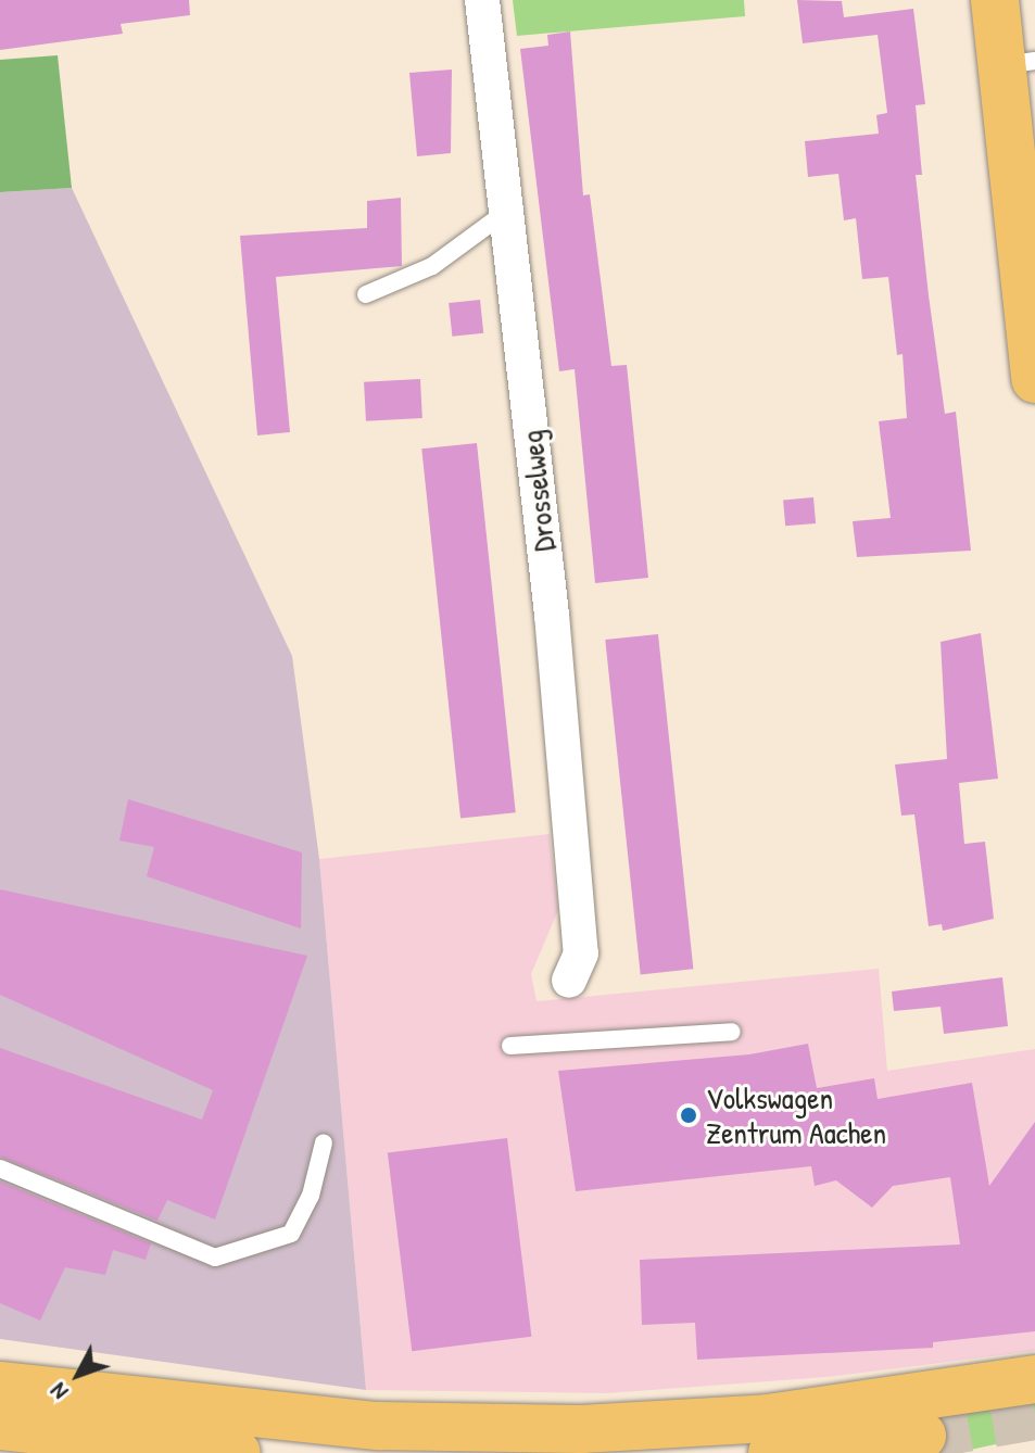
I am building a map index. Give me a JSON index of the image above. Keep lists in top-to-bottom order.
{
  "streets": {
    "street": ["Drosselweg"]
  },
  "places": ["Volkswagen Zentrum Aachen"],
  "north": "bottom left"
}
